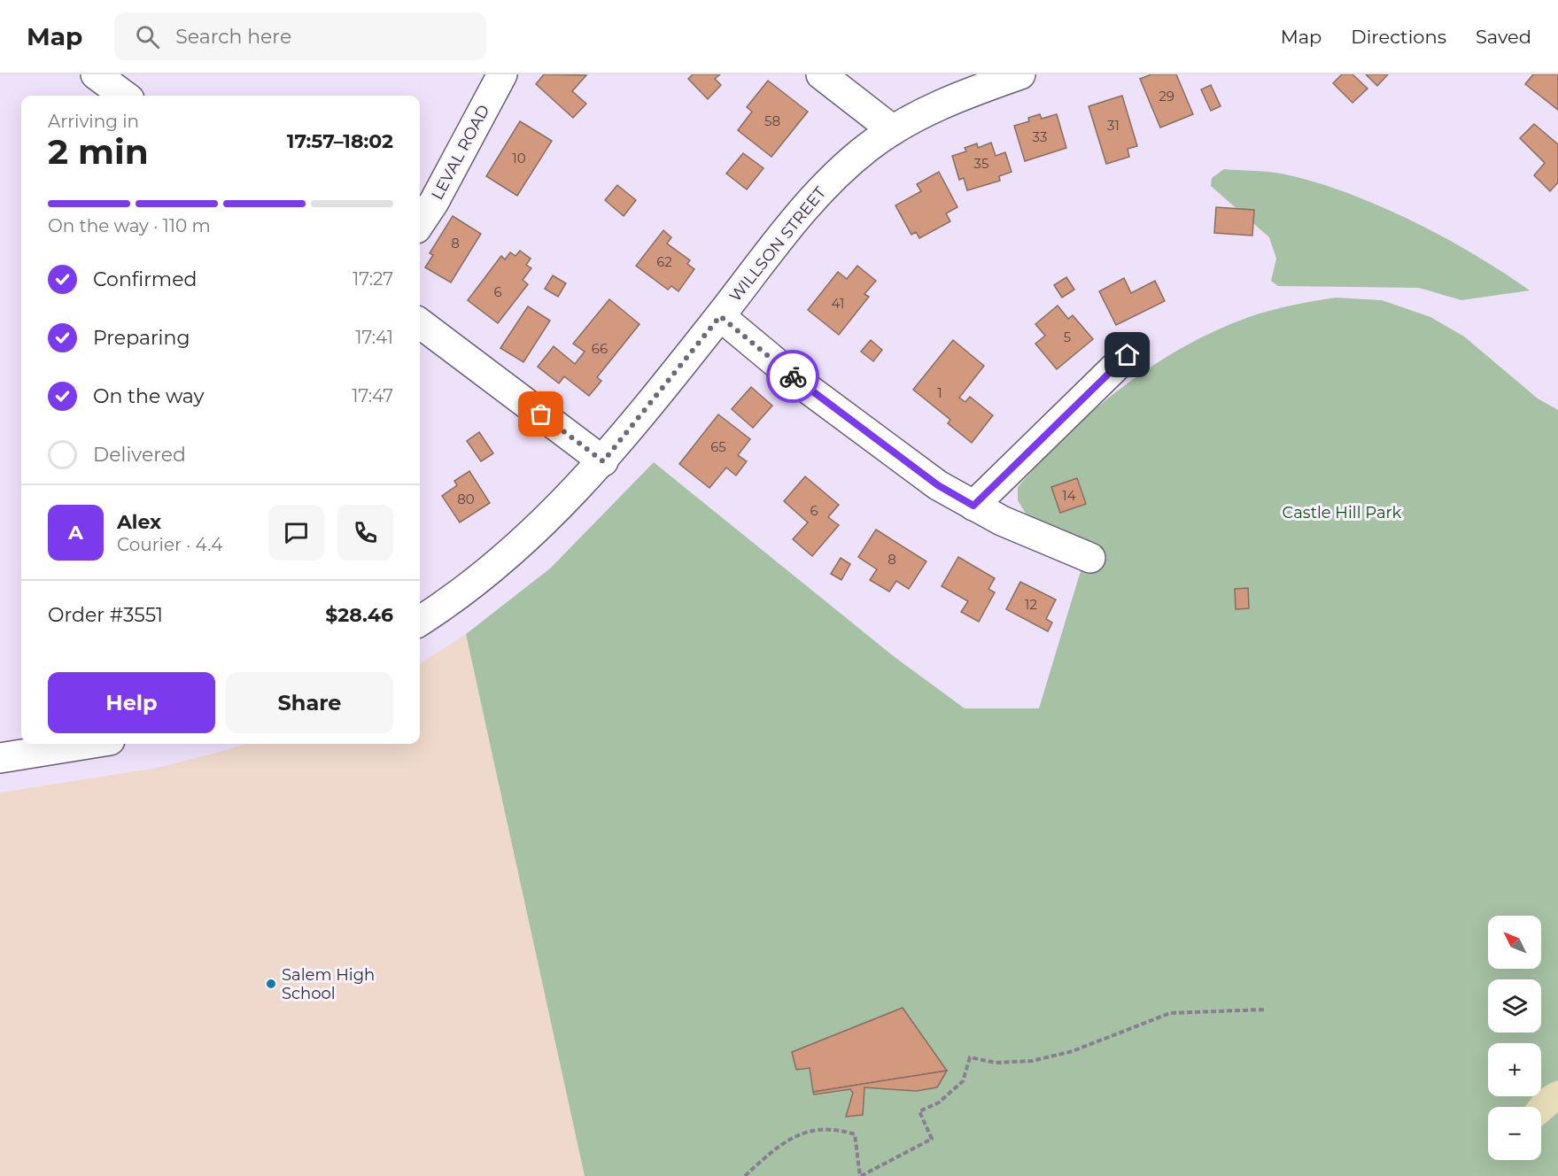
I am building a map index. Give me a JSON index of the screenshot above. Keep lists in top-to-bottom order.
{
  "streets": {
    "street": ["LEVAL ROAD", "WILLSON STREET"]
  },
  "parks": ["Castle Hill Park"],
  "places": ["Salem High School"],
  "house_numbers": [
    "29",
    "58",
    "31",
    "33",
    "10",
    "35",
    "8",
    "62",
    "6",
    "41",
    "5",
    "66",
    "1",
    "65",
    "14",
    "80",
    "6",
    "8",
    "12"
  ],
  "north": "top left",
  "page": {
    "header": "Map",
    "search": "Search here",
    "nav": ["Map", "Directions", "Saved"],
    "heading": ["2 min", "Arriving in", "17:57–18:02"],
    "panel": [
      "Alex",
      "Courier · 4.4",
      "Order #3551",
      "$28.46"
    ],
    "bar": "On the way · 110 m",
    "list": [
      ["Confirmed", "17:27"],
      ["Preparing", "17:41"],
      ["On the way", "17:47"],
      "Delivered"
    ],
    "round": "A",
    "buttons": ["Help", "Share"],
    "map_buttons": ["+", "−"]
  }
}
